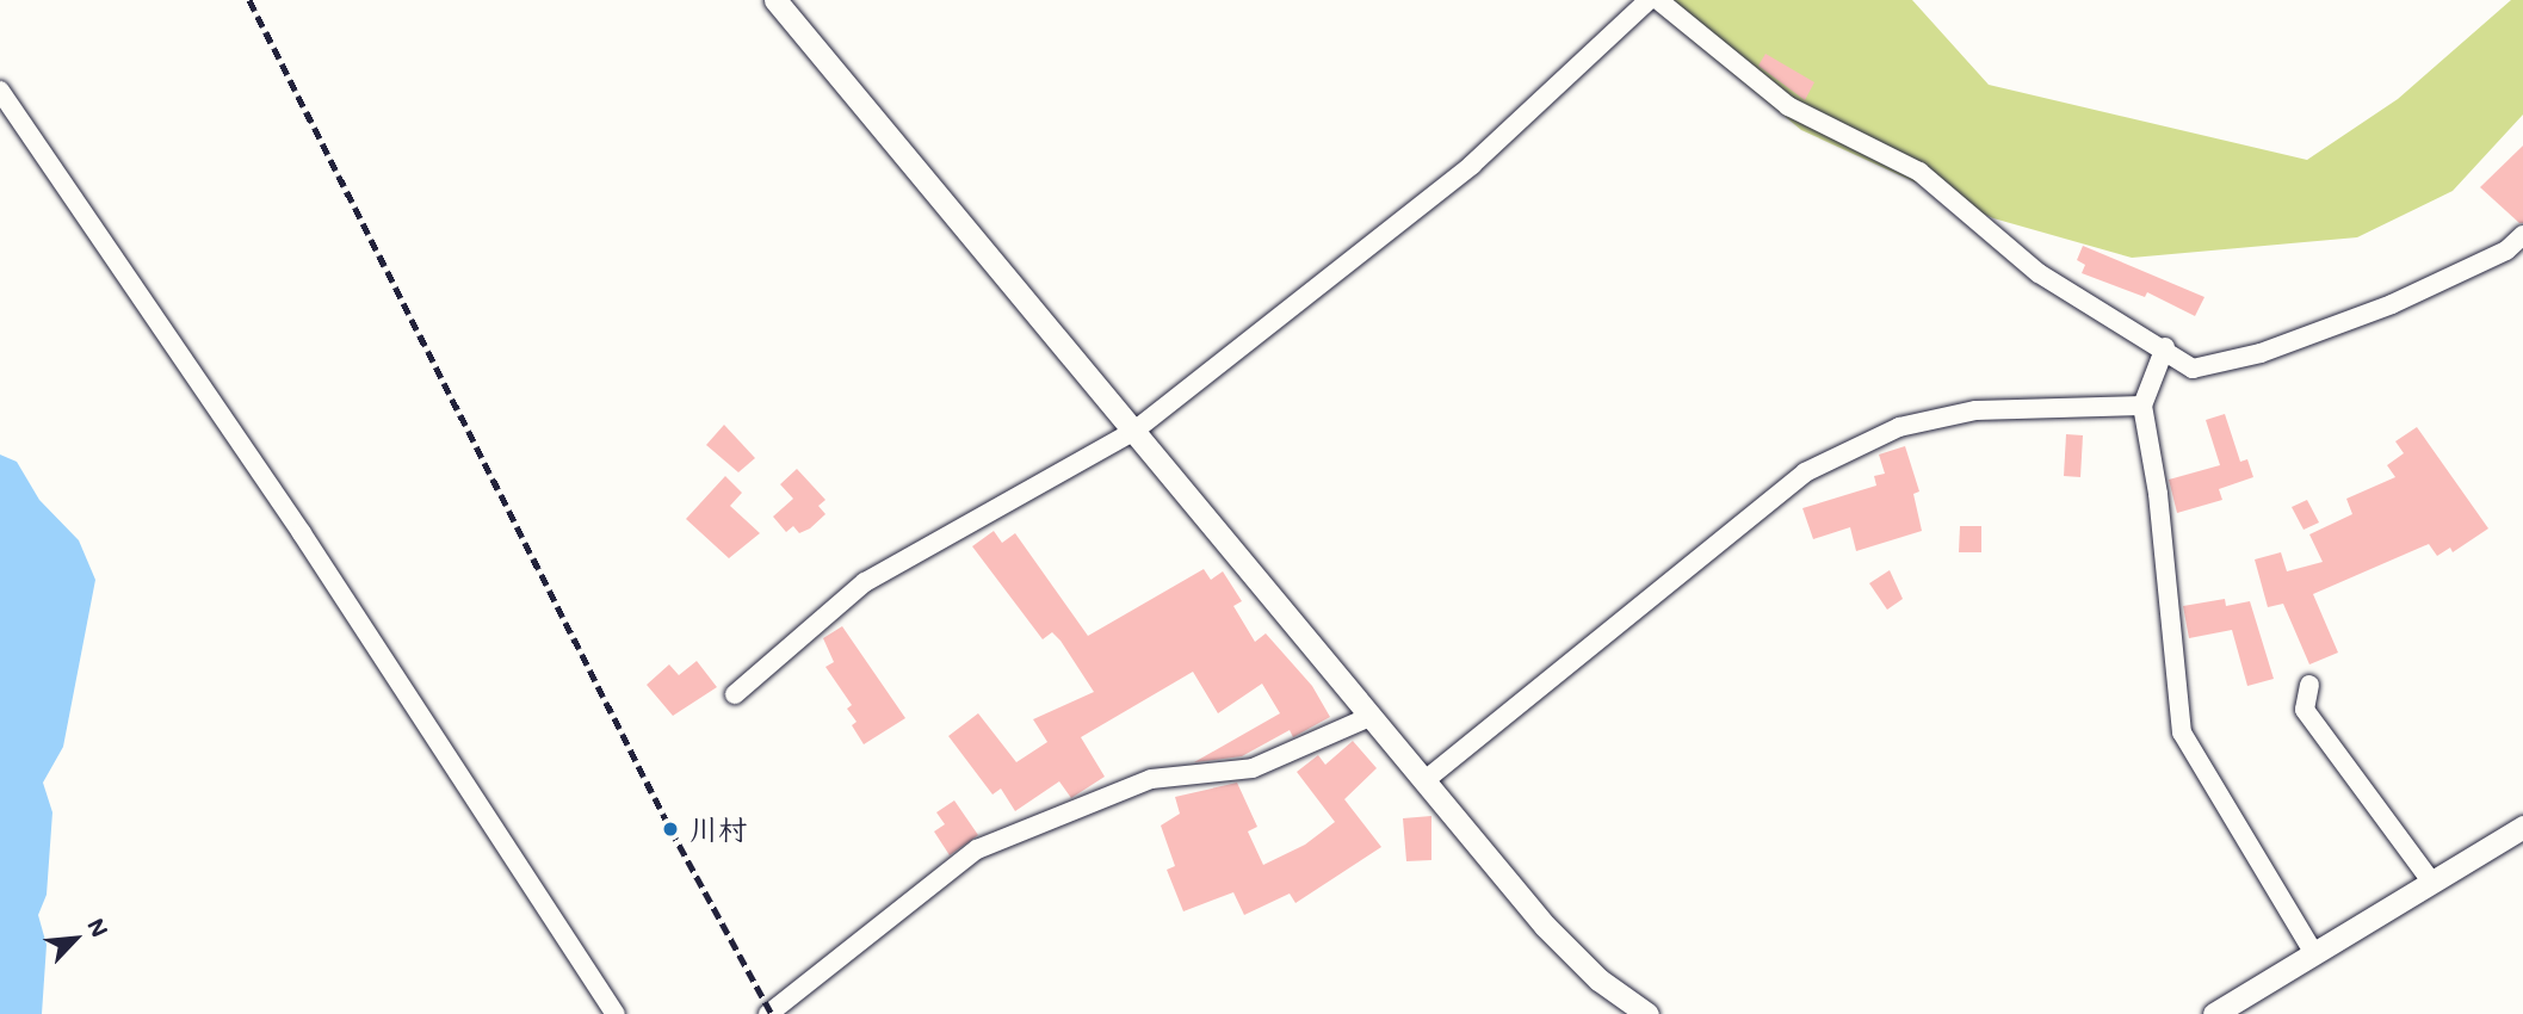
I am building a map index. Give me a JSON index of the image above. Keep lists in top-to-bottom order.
{
  "places": ["川村"],
  "north": "top right"
}
